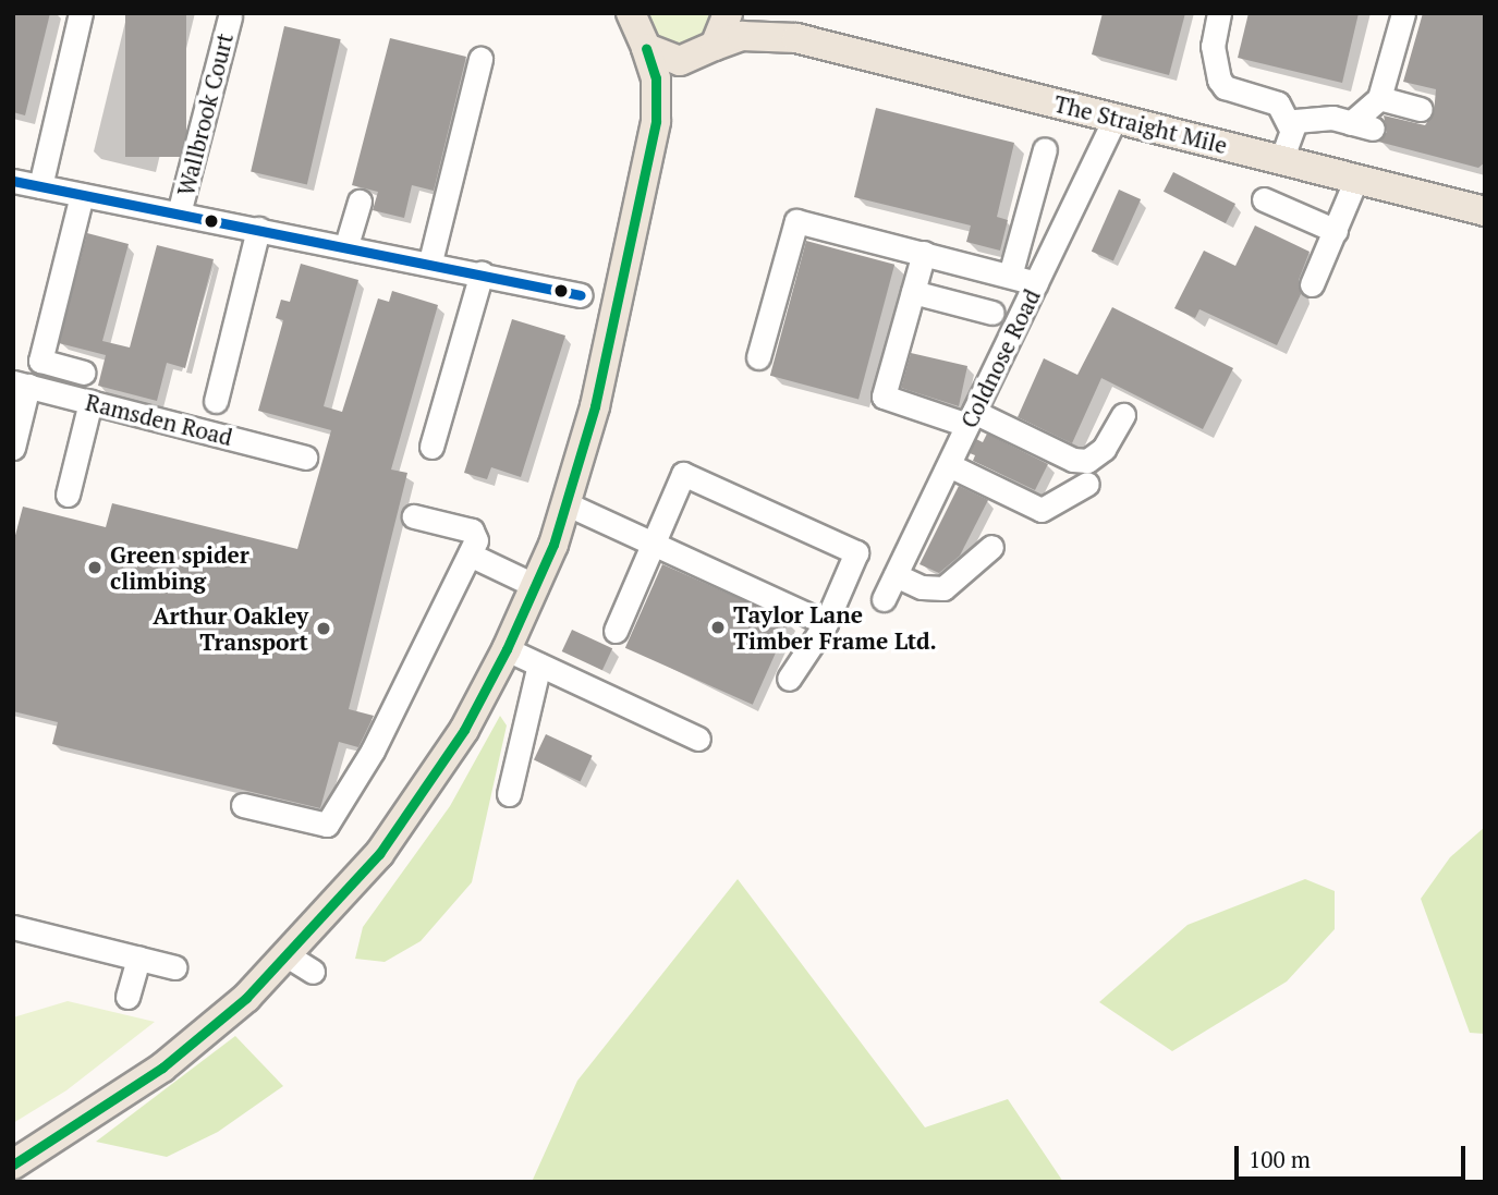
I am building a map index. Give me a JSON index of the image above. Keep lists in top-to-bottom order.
{
  "streets": {
    "main road": ["The Straight Mile"],
    "street": ["Wallbrook Court", "Coldnose Road", "Ramsden Road"]
  },
  "crossings": [
    ["The Straight Mile", "Coldnose Road"]
  ],
  "places": ["Green spider climbing", "Taylor Lane Timber Frame Ltd.", "Arthur Oakley Transport"],
  "scale_bar": "100 m"
}
